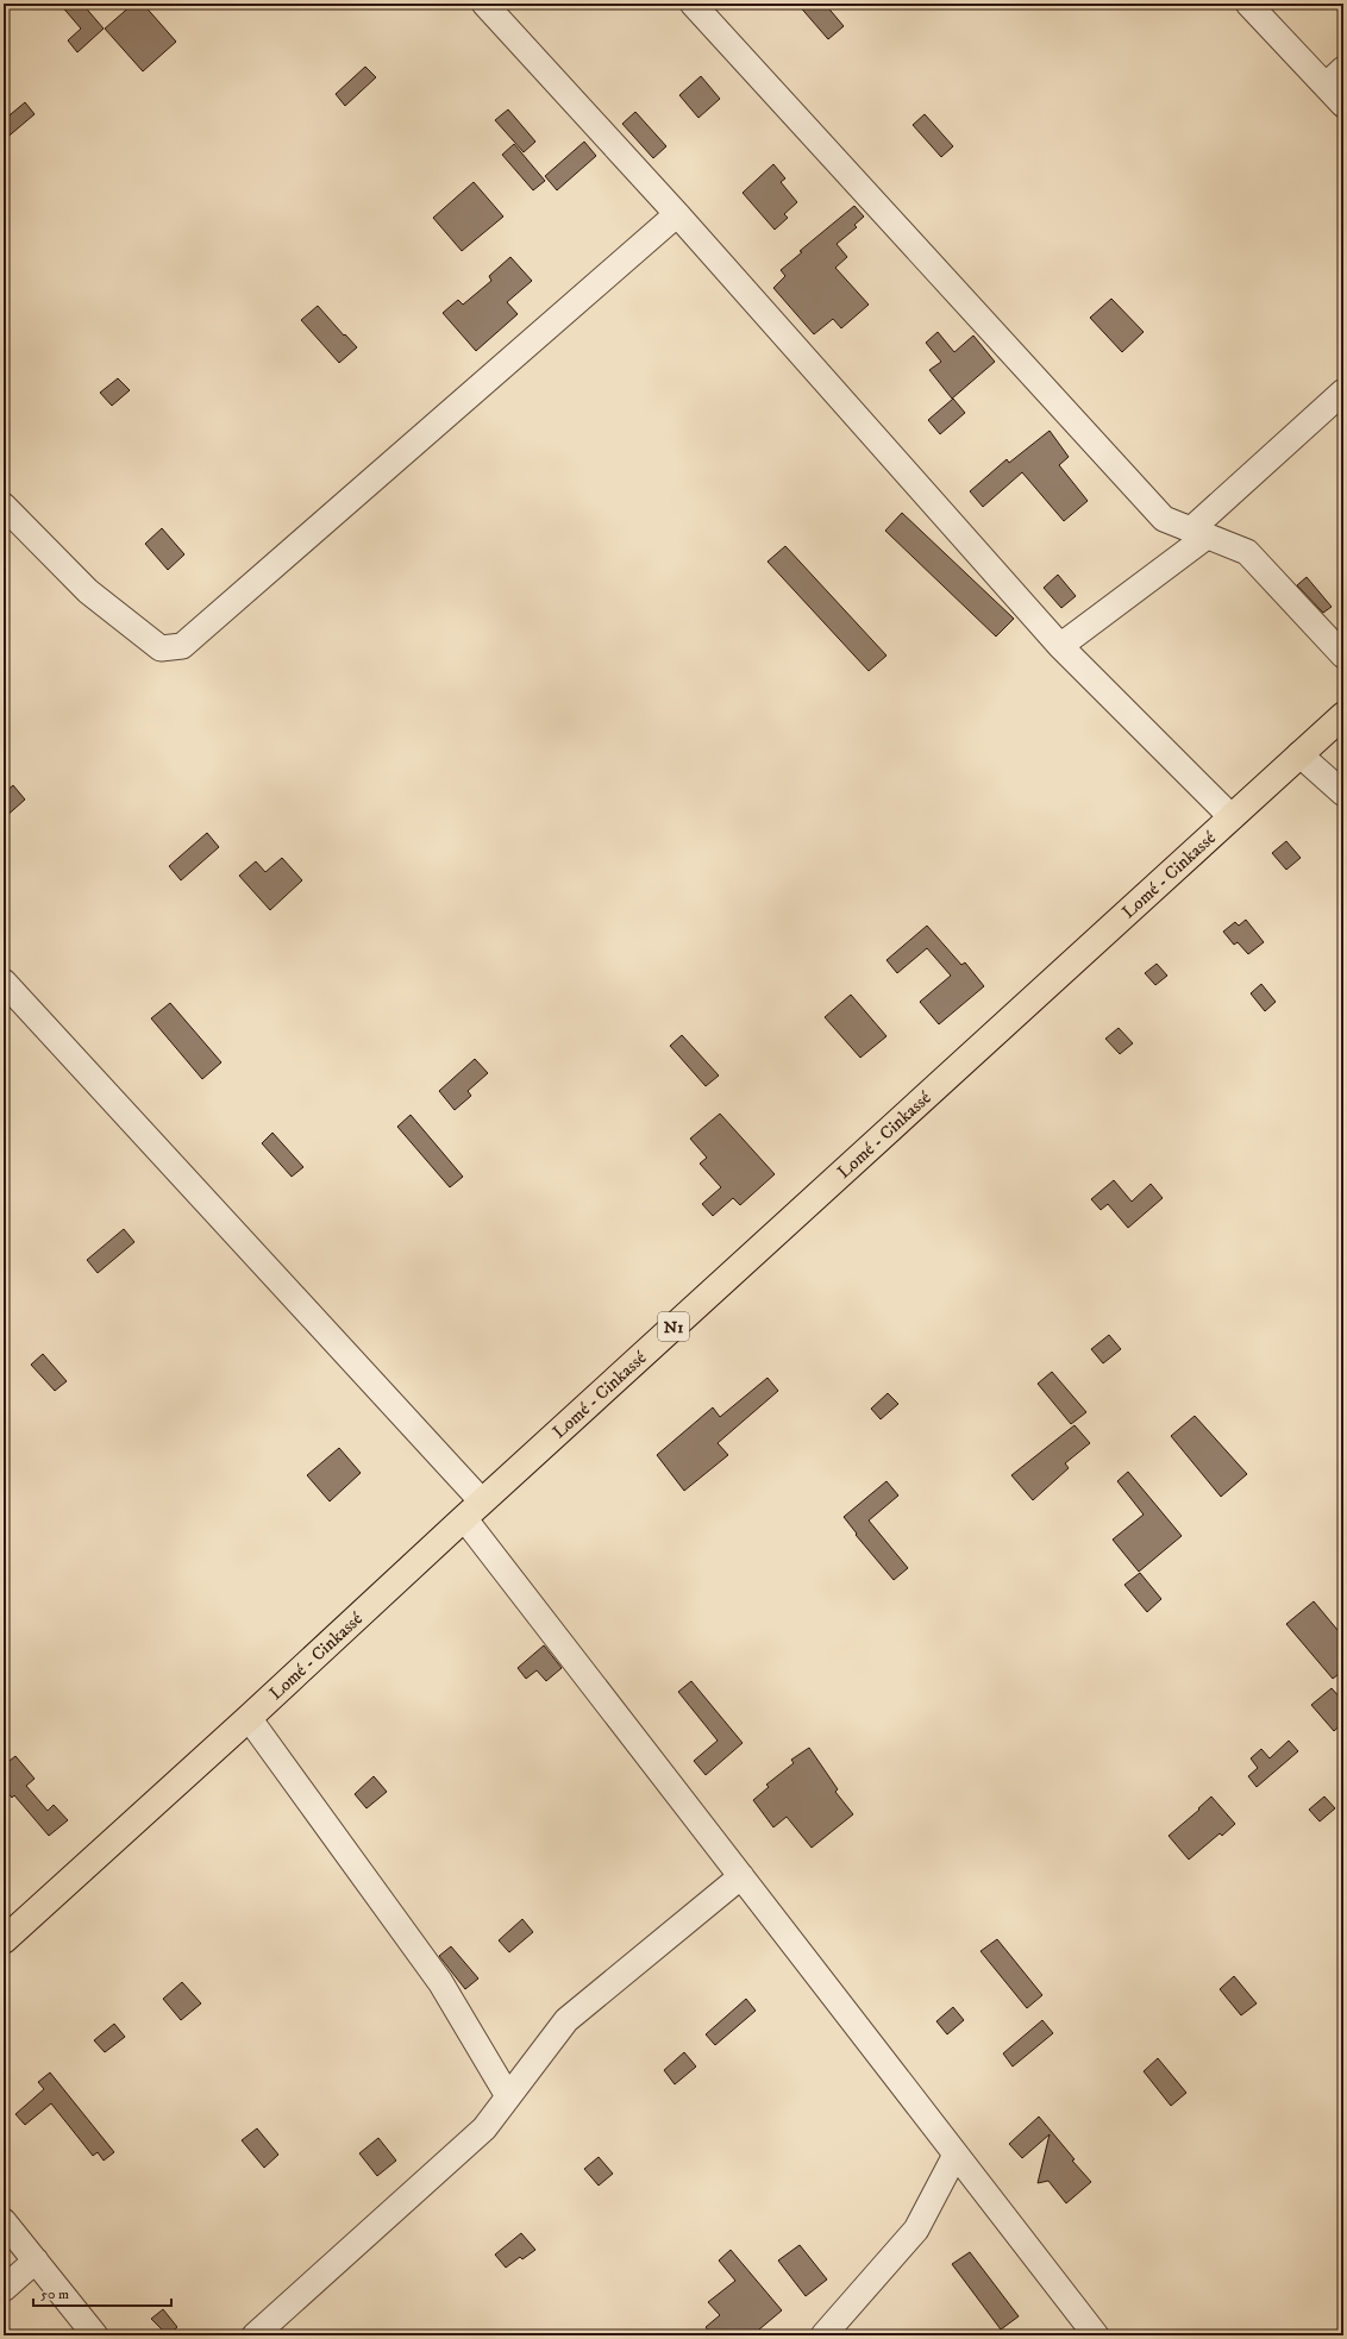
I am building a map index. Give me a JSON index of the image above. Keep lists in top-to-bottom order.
{
  "streets": {
    "highway": ["Lomé - Cinkassé", "N1"]
  },
  "scale_bar": "50 m"
}
